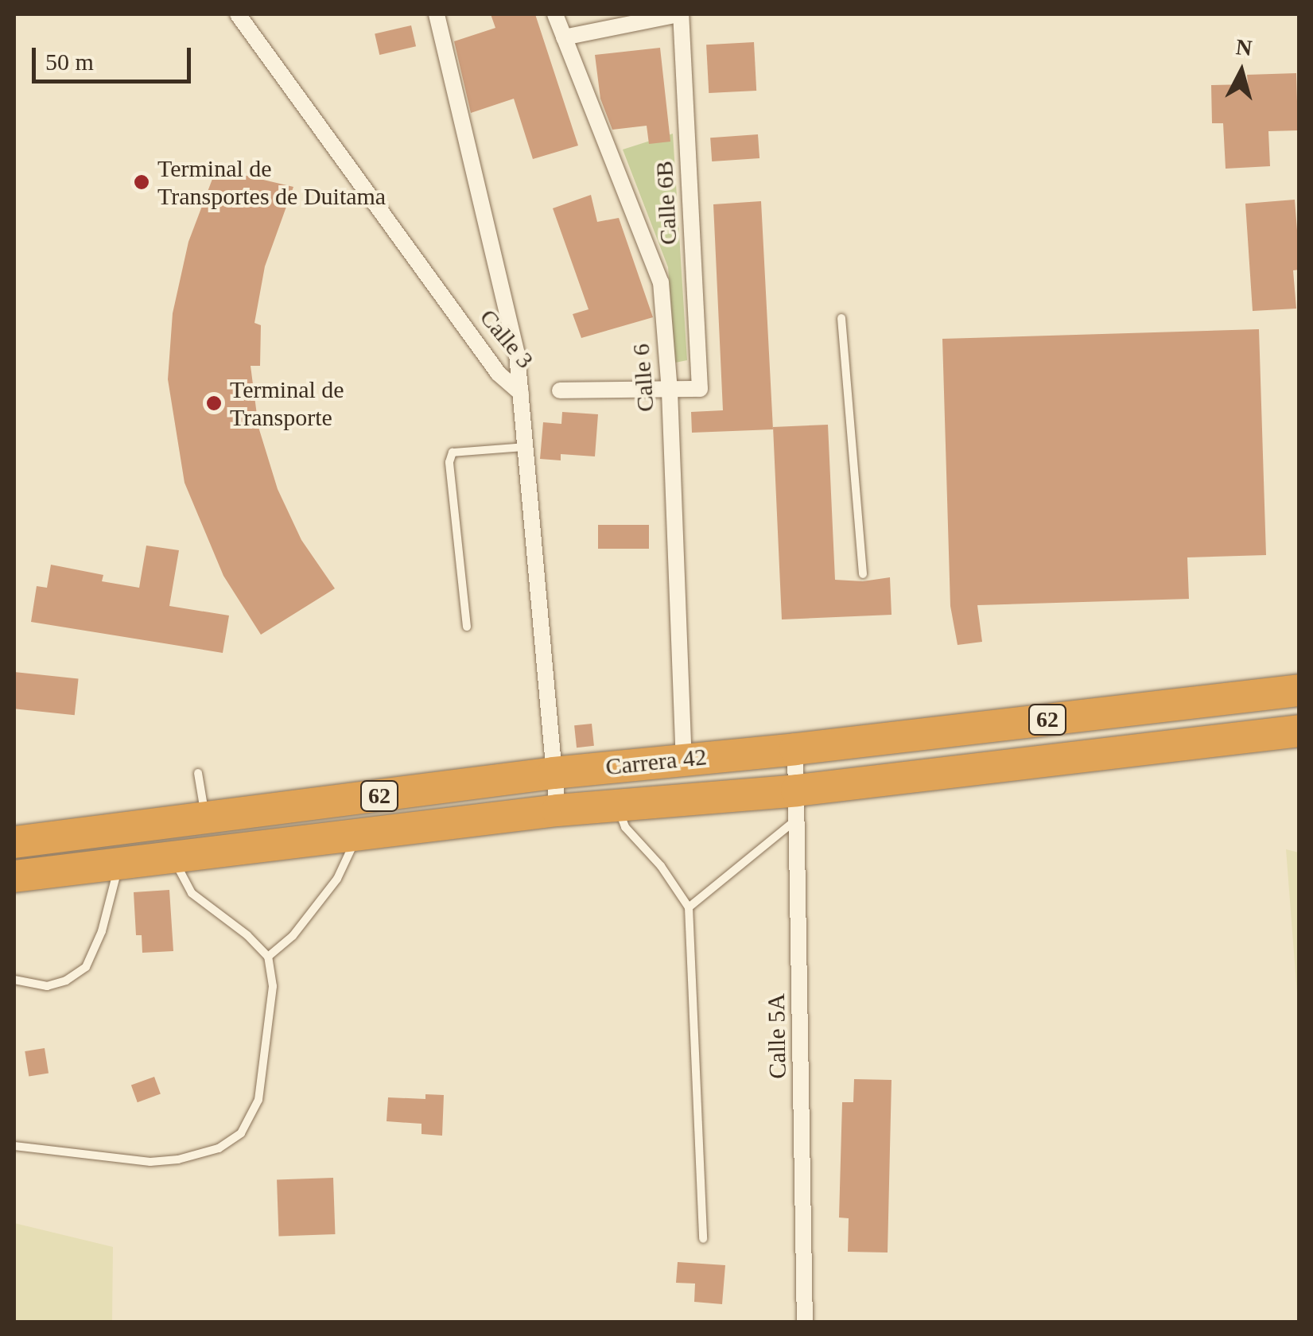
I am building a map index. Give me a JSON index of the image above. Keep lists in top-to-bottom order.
{
  "streets": {
    "highway": ["62", "Carrera 42"],
    "street": [
      "Calle 6B",
      "Calle 3",
      "Calle 6",
      "Calle 5A"
    ]
  },
  "crossings": [
    ["Calle 6B", "Calle 6"],
    ["Calle 3", "Carrera 42"],
    ["Calle 6", "Carrera 42"],
    ["Carrera 42", "Calle 5A"]
  ],
  "places": ["Terminal de Transportes de Duitama", "Terminal de Transporte"],
  "scale_bar": "50 m",
  "north": "top"
}
